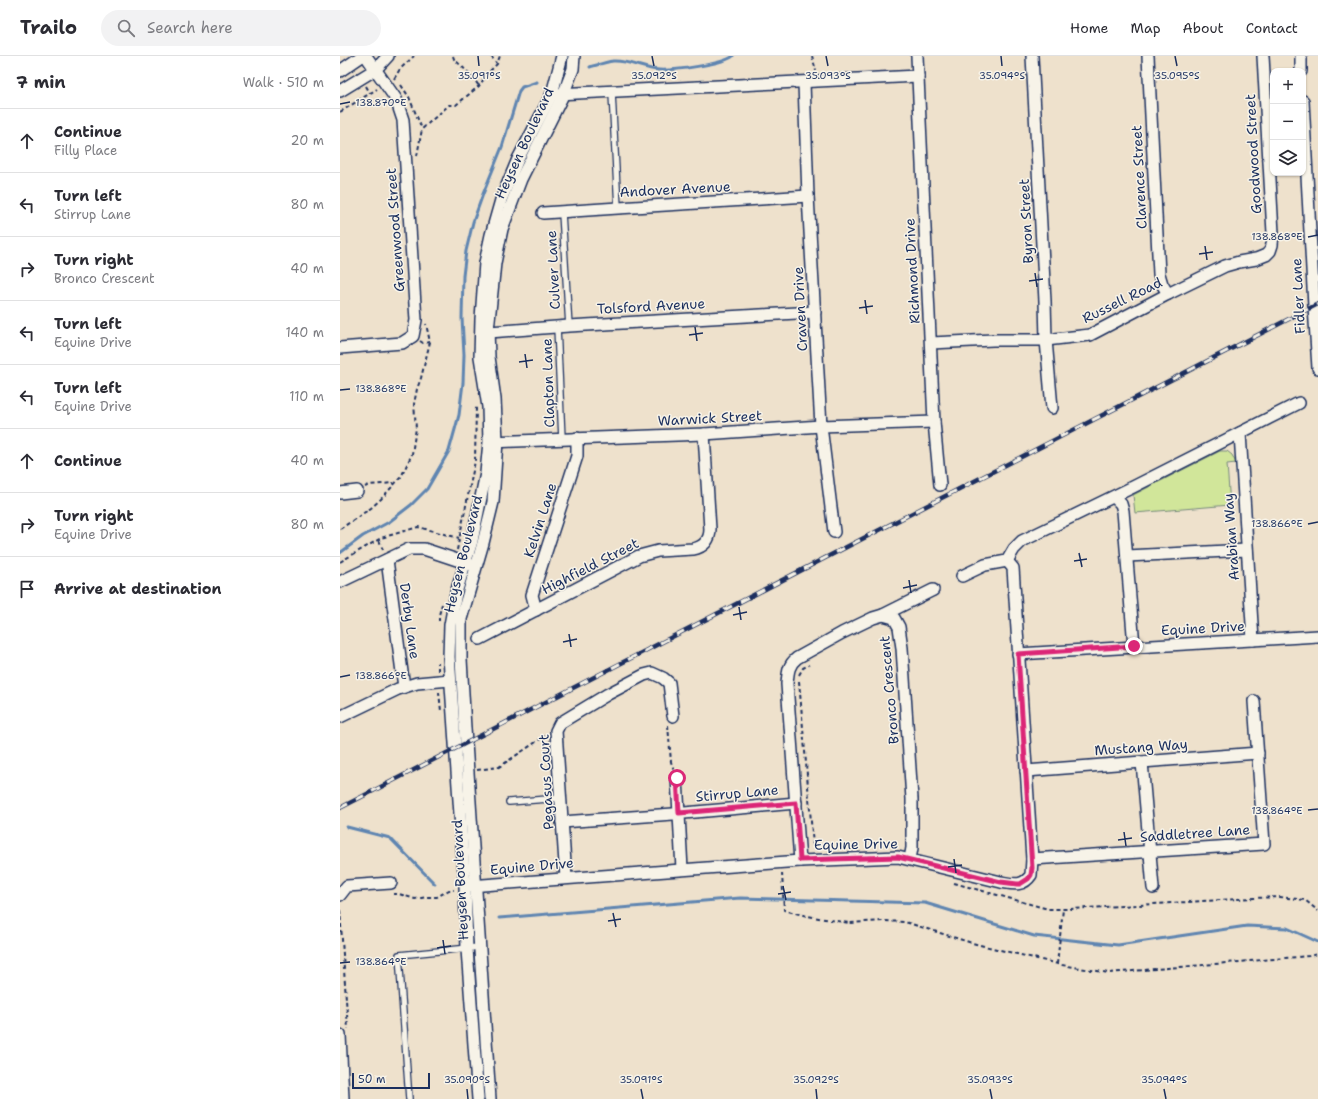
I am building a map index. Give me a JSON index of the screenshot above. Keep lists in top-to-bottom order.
{
  "streets": {
    "street": [
      "Heysen Boulevard",
      "Goodwood Street",
      "Clarence Street",
      "Andover Avenue",
      "Byron Street",
      "Greenwood Street",
      "Richmond Drive",
      "Fidler Lane",
      "Russell Road",
      "Tolsford Avenue",
      "Craven Drive",
      "Warwick Street",
      "Kelvin Lane",
      "Arabian Way",
      "Highfield Street",
      "Derby Lane",
      "Equine Drive",
      "Bronco Crescent",
      "Mustang Way",
      "Pegasus Court",
      "Stirrup Lane",
      "Saddletree Lane"
    ],
    "lane": ["Culver Lane", "Clapton Lane"]
  },
  "crossings": [
    ["Heysen Boulevard", "Tolsford Avenue"],
    ["Heysen Boulevard", "Warwick Street"],
    ["Heysen Boulevard", "Equine Drive"],
    ["Goodwood Street", "Russell Road"],
    ["Clarence Street", "Russell Road"],
    ["Andover Avenue", "Culver Lane"],
    ["Andover Avenue", "Craven Drive"],
    ["Byron Street", "Russell Road"],
    ["Culver Lane", "Tolsford Avenue"],
    ["Richmond Drive", "Russell Road"],
    ["Richmond Drive", "Warwick Street"],
    ["Tolsford Avenue", "Craven Drive"],
    ["Tolsford Avenue", "Clapton Lane"],
    ["Craven Drive", "Warwick Street"],
    ["Clapton Lane", "Warwick Street"],
    ["Warwick Street", "Kelvin Lane"],
    ["Warwick Street", "Highfield Street"],
    ["Kelvin Lane", "Highfield Street"],
    ["Arabian Way", "Equine Drive"],
    ["Equine Drive", "Bronco Crescent"],
    ["Equine Drive", "Mustang Way"],
    ["Equine Drive", "Pegasus Court"],
    ["Equine Drive", "Saddletree Lane"],
    ["Bronco Crescent", "Stirrup Lane"],
    ["Mustang Way", "Saddletree Lane"],
    ["Pegasus Court", "Stirrup Lane"]
  ],
  "scale_bar": "50 m",
  "page": {
    "header": "Trailo",
    "search": "Search here",
    "nav": [
      "Home",
      "Map",
      "About",
      "Contact"
    ],
    "heading": ["7 min", "Walk · 510 m"],
    "map_buttons": ["+", "−"],
    "list": [
      ["Continue", "Filly Place", "20 m"],
      ["Turn left", "Stirrup Lane", "80 m"],
      ["Turn right", "Bronco Crescent", "40 m"],
      ["Turn left", "Equine Drive", "140 m"],
      ["Turn left", "Equine Drive", "110 m"],
      ["Continue", "40 m"],
      ["Turn right", "Equine Drive", "80 m"],
      "Arrive at destination"
    ],
    "scale": "50 m"
  },
  "coordinates": [
    "35.091°S",
    "35.092°S",
    "35.093°S",
    "35.094°S",
    "35.095°S",
    "138.870°E",
    "138.868°E",
    "138.866°E",
    "138.864°E",
    "35.090°S"
  ]
}
